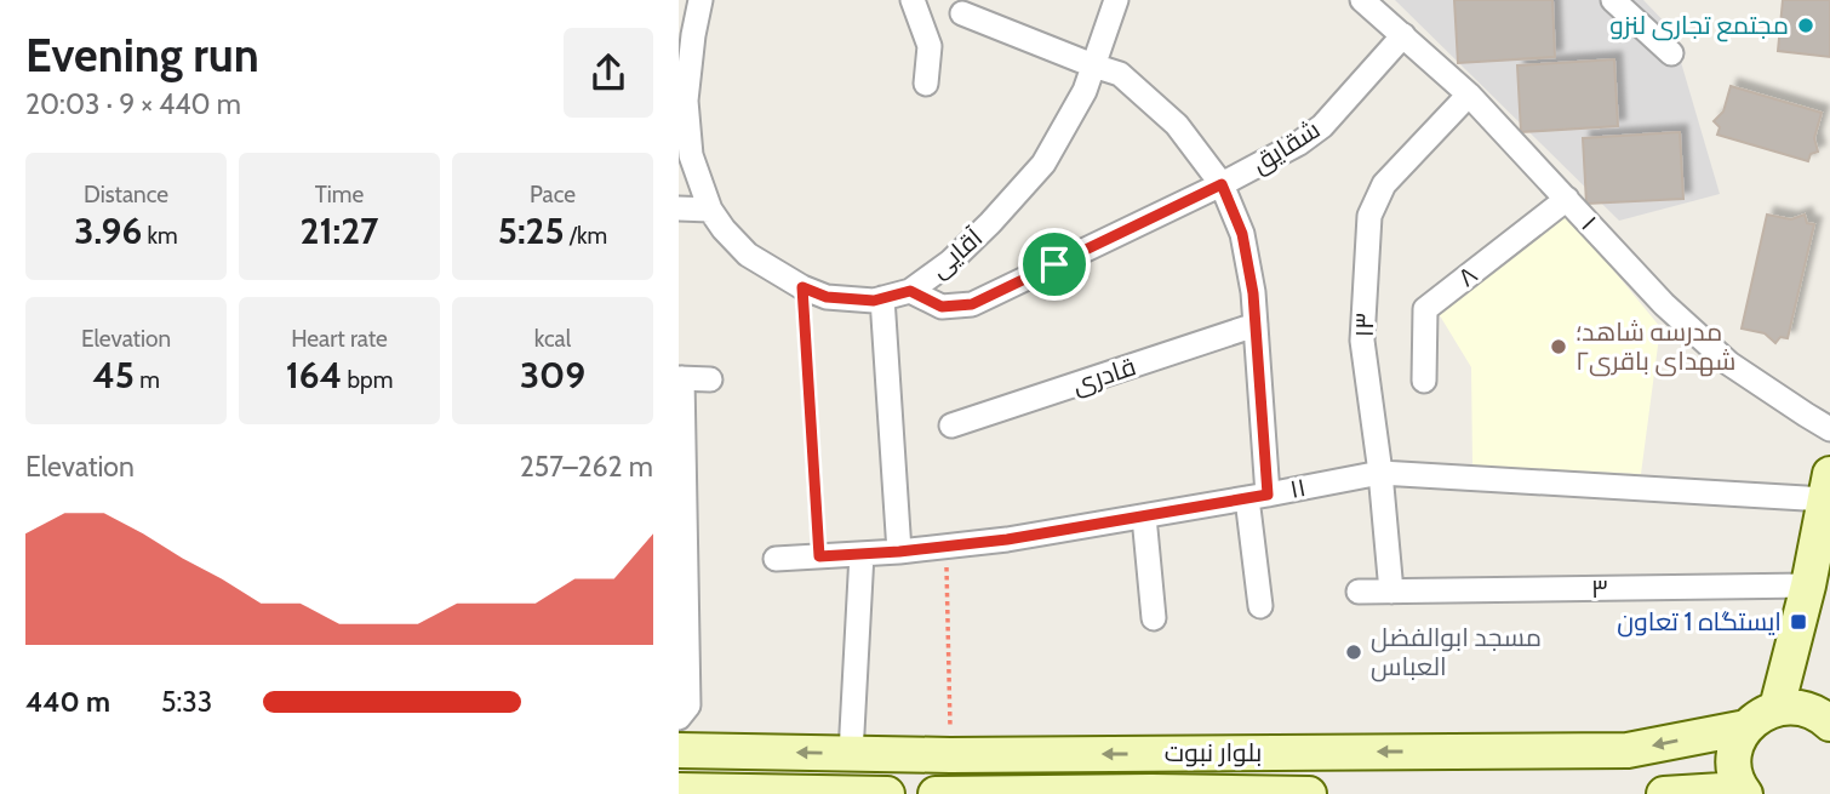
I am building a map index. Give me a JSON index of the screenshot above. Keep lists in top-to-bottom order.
{
  "streets": {
    "main road": ["بلوار نبوت"],
    "street": [
      "شقایق",
      "۱",
      "آقایی",
      "۸",
      "۱۳",
      "قادری",
      "۱۱",
      "۳"
    ]
  },
  "crossings": [
    ["شقایق", "۱"],
    ["شقایق", "آقایی"],
    ["۱", "۸"],
    ["۱", "۱۳"],
    ["۱۳", "۱۱"],
    ["۱۳", "۳"]
  ],
  "places": {
    "other": ["مجتمع تجاری لنزو", "مدرسه شاهد؛ شهدای باقری۲", "مسجد ابوالفضل العباس"],
    "transit": ["ایستگاه 1 تعاون"]
  },
  "page": {
    "heading": ["Evening run", "20:03 · 9 × 440 m"],
    "stats": [
      ["Distance", "3.96 km"],
      ["Time", "21:27"],
      ["Pace", "5:25 /km"],
      ["Elevation", "45 m"],
      ["Heart rate", "164 bpm"],
      ["kcal", "309"]
    ],
    "chart": ["Elevation", "257–262 m"],
    "list": [
      {
        "name": "440 m",
        "note": "5:33"
      }
    ]
  }
}
